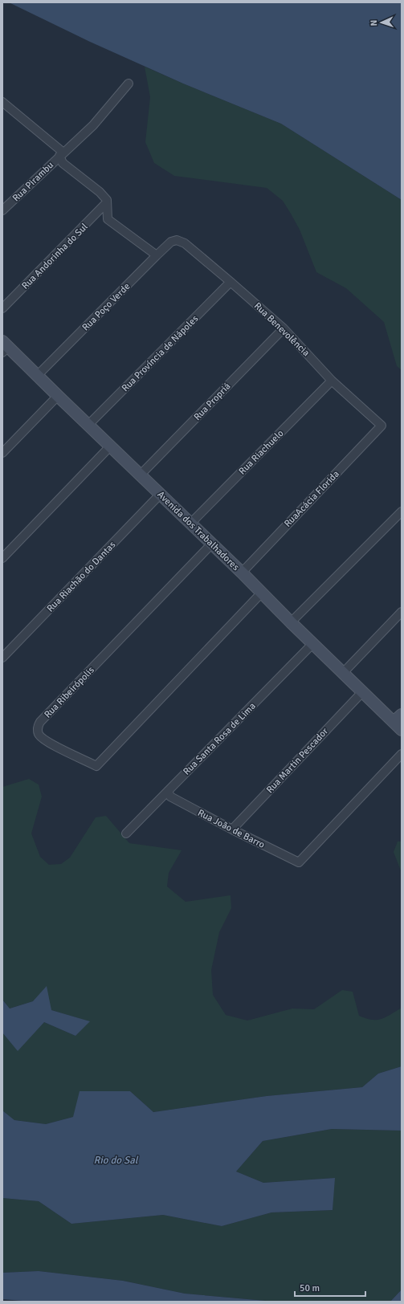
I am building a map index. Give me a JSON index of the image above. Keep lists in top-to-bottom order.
{
  "streets": {
    "street": [
      "Rua Pirambu",
      "Rua Andorinha do Sul",
      "Rua Poço Verde",
      "Rua Benevolência",
      "Rua Província de Nápoles",
      "Rua Propriá",
      "Rua Riachuelo",
      "RuaAcácia Florida",
      "Avenida dos Trabalhadores",
      "Rua Riachão do Dantas",
      "Rua Ribeirópolis",
      "Rua Santa Rosa de Lima",
      "Rua Martin Pescador",
      "Rua João de Barro"
    ]
  },
  "crossings": [
    ["Rua Poço Verde", "Rua Benevolência"],
    ["Rua Poço Verde", "Avenida dos Trabalhadores"],
    ["Rua Benevolência", "Rua Província de Nápoles"],
    ["Rua Benevolência", "Rua Propriá"],
    ["Rua Benevolência", "Rua Riachuelo"],
    ["Rua Benevolência", "RuaAcácia Florida"],
    ["Rua Província de Nápoles", "Avenida dos Trabalhadores"],
    ["Rua Propriá", "Avenida dos Trabalhadores"],
    ["Rua Riachuelo", "Avenida dos Trabalhadores"],
    ["RuaAcácia Florida", "Avenida dos Trabalhadores"],
    ["Avenida dos Trabalhadores", "Rua Riachão do Dantas"],
    ["Avenida dos Trabalhadores", "Rua Ribeirópolis"],
    ["Avenida dos Trabalhadores", "Rua Santa Rosa de Lima"],
    ["Avenida dos Trabalhadores", "Rua Martin Pescador"],
    ["Rua Santa Rosa de Lima", "Rua João de Barro"],
    ["Rua Martin Pescador", "Rua João de Barro"]
  ],
  "water": ["Rio do Sal"],
  "scale_bar": "50 m",
  "north": "left"
}
